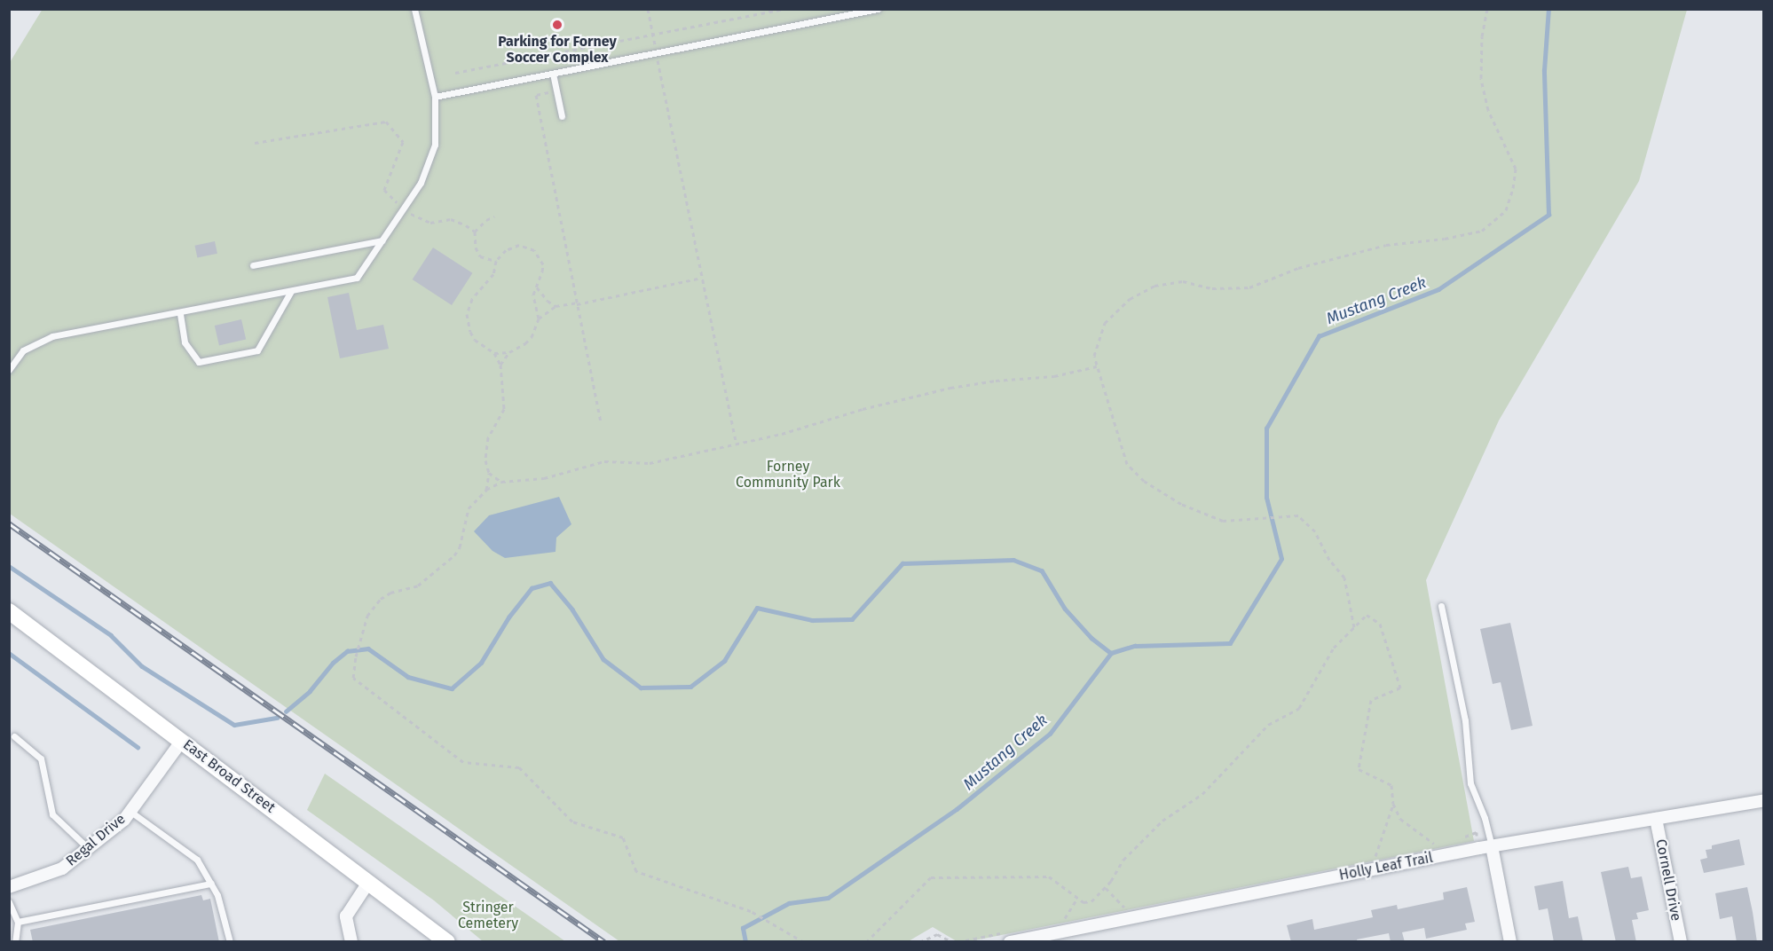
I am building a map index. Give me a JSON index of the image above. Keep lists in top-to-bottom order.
{
  "streets": {
    "main road": ["East Broad Street"],
    "street": ["Regal Drive", "Holly Leaf Trail", "Cornell Drive"]
  },
  "crossings": [
    ["East Broad Street", "Regal Drive"],
    ["Holly Leaf Trail", "Cornell Drive"]
  ],
  "water": ["Mustang Creek"],
  "parks": ["Forney Community Park", "Stringer Cemetery"],
  "places": ["Parking for Forney Soccer Complex"]
}
